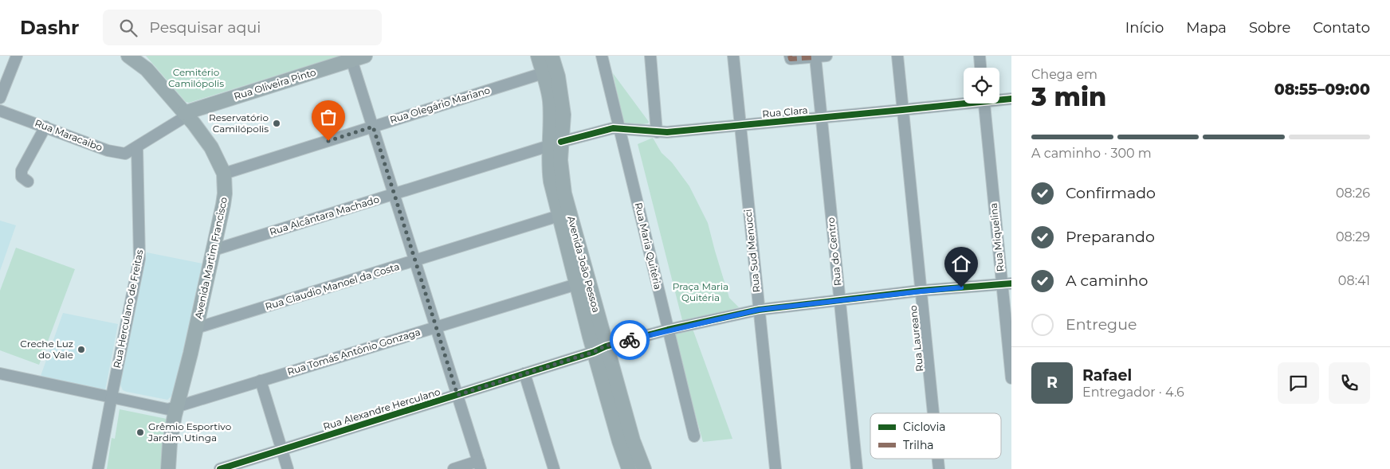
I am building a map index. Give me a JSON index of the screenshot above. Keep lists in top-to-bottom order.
{
  "streets": {
    "main road": ["Rua Oliveira Pinto", "Avenida Martim Francisco", "Avenida João Pessoa"],
    "street": [
      "Rua Olegário Mariano",
      "Rua Clara",
      "Rua Maracaibo",
      "Rua Alcântara Machado",
      "Rua Miquelina",
      "Rua Maria Quitéria",
      "Rua Sud Menucci",
      "Rua do Centro",
      "Rua Claudio Manoel da Costa",
      "Rua Herculano de Freitas",
      "Rua Laureano",
      "Rua Tomás Antônio Gonzaga",
      "Rua Alexandre Herculano"
    ]
  },
  "crossings": [
    ["Rua Oliveira Pinto", "Rua Maracaibo"],
    ["Rua Oliveira Pinto", "Avenida Martim Francisco"],
    ["Rua Olegário Mariano", "Avenida Martim Francisco"],
    ["Rua Olegário Mariano", "Avenida João Pessoa"],
    ["Rua Clara", "Rua Alcântara Machado"],
    ["Rua Clara", "Rua Maria Quitéria"],
    ["Rua Clara", "Rua Sud Menucci"],
    ["Rua Clara", "Rua do Centro"],
    ["Rua Clara", "Avenida João Pessoa"],
    ["Rua Clara", "Rua Laureano"],
    ["Rua Maracaibo", "Avenida Martim Francisco"],
    ["Rua Maracaibo", "Rua Herculano de Freitas"],
    ["Rua Alcântara Machado", "Avenida Martim Francisco"],
    ["Rua Alcântara Machado", "Avenida João Pessoa"],
    ["Rua Miquelina", "Rua Alexandre Herculano"],
    ["Rua Maria Quitéria", "Rua Alexandre Herculano"],
    ["Rua Sud Menucci", "Rua Alexandre Herculano"],
    ["Rua do Centro", "Rua Alexandre Herculano"],
    ["Avenida Martim Francisco", "Rua Claudio Manoel da Costa"],
    ["Avenida Martim Francisco", "Rua Tomás Antônio Gonzaga"],
    ["Avenida João Pessoa", "Rua Claudio Manoel da Costa"],
    ["Avenida João Pessoa", "Rua Tomás Antônio Gonzaga"],
    ["Avenida João Pessoa", "Rua Alexandre Herculano"],
    ["Rua Herculano de Freitas", "Rua Tomás Antônio Gonzaga"],
    ["Rua Laureano", "Rua Alexandre Herculano"]
  ],
  "parks": ["Cemitério Camilópolis", "Praça Maria Quitéria"],
  "places": ["Reservatório Camilópolis", "Creche Luz do Vale", "Grêmio Esportivo Jardim Utinga"],
  "legend": ["Ciclovia", "Trilha"],
  "page": {
    "header": "Dashr",
    "search": "Pesquisar aqui",
    "nav": [
      "Início",
      "Mapa",
      "Sobre",
      "Contato"
    ],
    "heading": ["3 min", "Chega em", "08:55–09:00"],
    "panel": ["Rafael", "Entregador · 4.6"],
    "bar": "A caminho · 300 m",
    "list": [
      ["Confirmado", "08:26"],
      ["Preparando", "08:29"],
      ["A caminho", "08:41"],
      "Entregue"
    ],
    "round": "R"
  }
}
